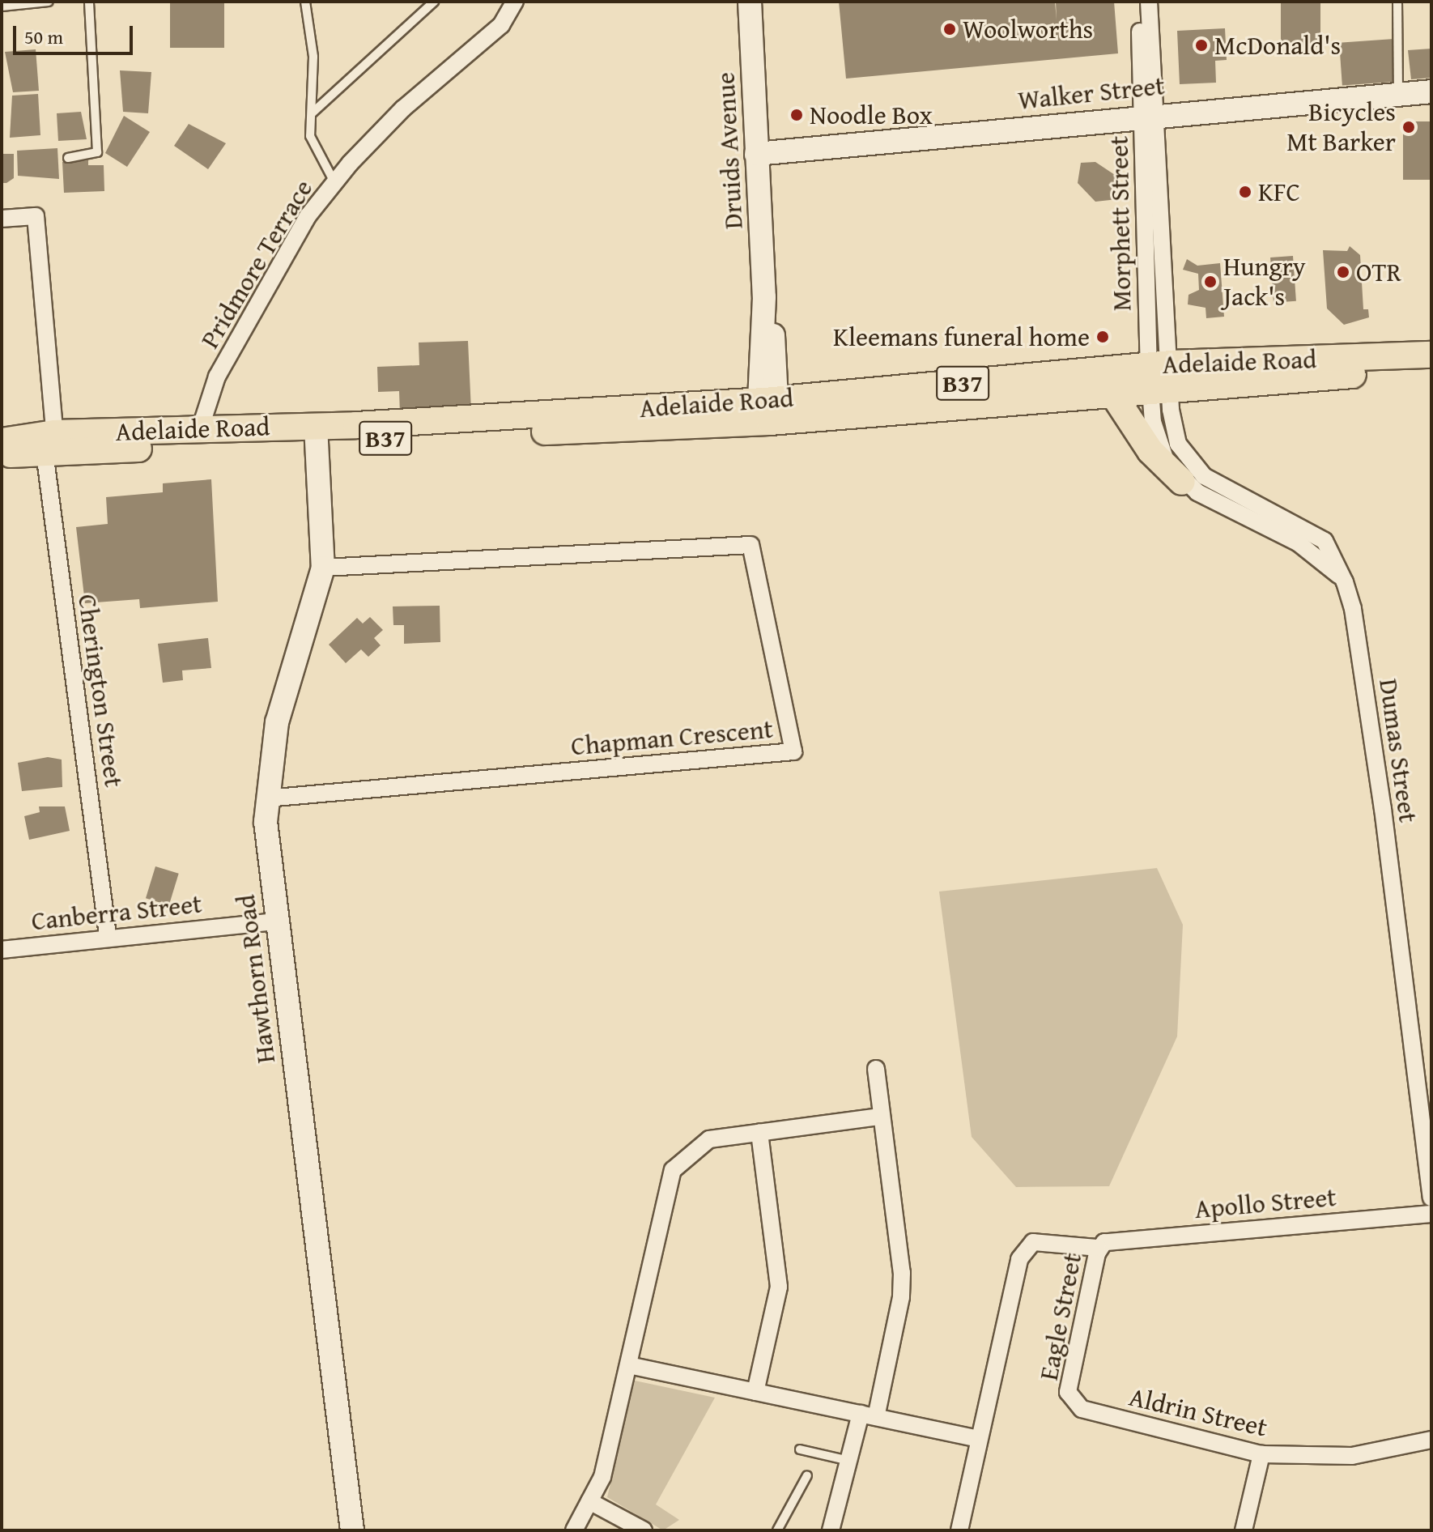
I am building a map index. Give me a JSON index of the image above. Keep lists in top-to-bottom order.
{
  "streets": {
    "main road": ["Adelaide Road", "B37"],
    "street": [
      "Walker Street",
      "Druids Avenue",
      "Morphett Street",
      "Pridmore Terrace",
      "Cherington Street",
      "Chapman Crescent",
      "Dumas Street",
      "Canberra Street",
      "Hawthorn Road",
      "Apollo Street",
      "Eagle Street",
      "Aldrin Street"
    ]
  },
  "crossings": [
    ["Walker Street", "Druids Avenue"],
    ["Walker Street", "Morphett Street"],
    ["Druids Avenue", "Adelaide Road"],
    ["Morphett Street", "Adelaide Road"],
    ["Morphett Street", "Dumas Street"],
    ["Pridmore Terrace", "Adelaide Road"],
    ["Adelaide Road", "Cherington Street"],
    ["Adelaide Road", "Dumas Street"],
    ["Adelaide Road", "Hawthorn Road"],
    ["Cherington Street", "Canberra Street"],
    ["Chapman Crescent", "Hawthorn Road"],
    ["Canberra Street", "Hawthorn Road"],
    ["Apollo Street", "Eagle Street"],
    ["Eagle Street", "Aldrin Street"]
  ],
  "places": [
    "Woolworths",
    "McDonald's",
    "Noodle Box",
    "Bicycles Mt Barker",
    "KFC",
    "OTR",
    "Hungry Jack's",
    "Kleemans funeral home"
  ],
  "scale_bar": "50 m"
}
